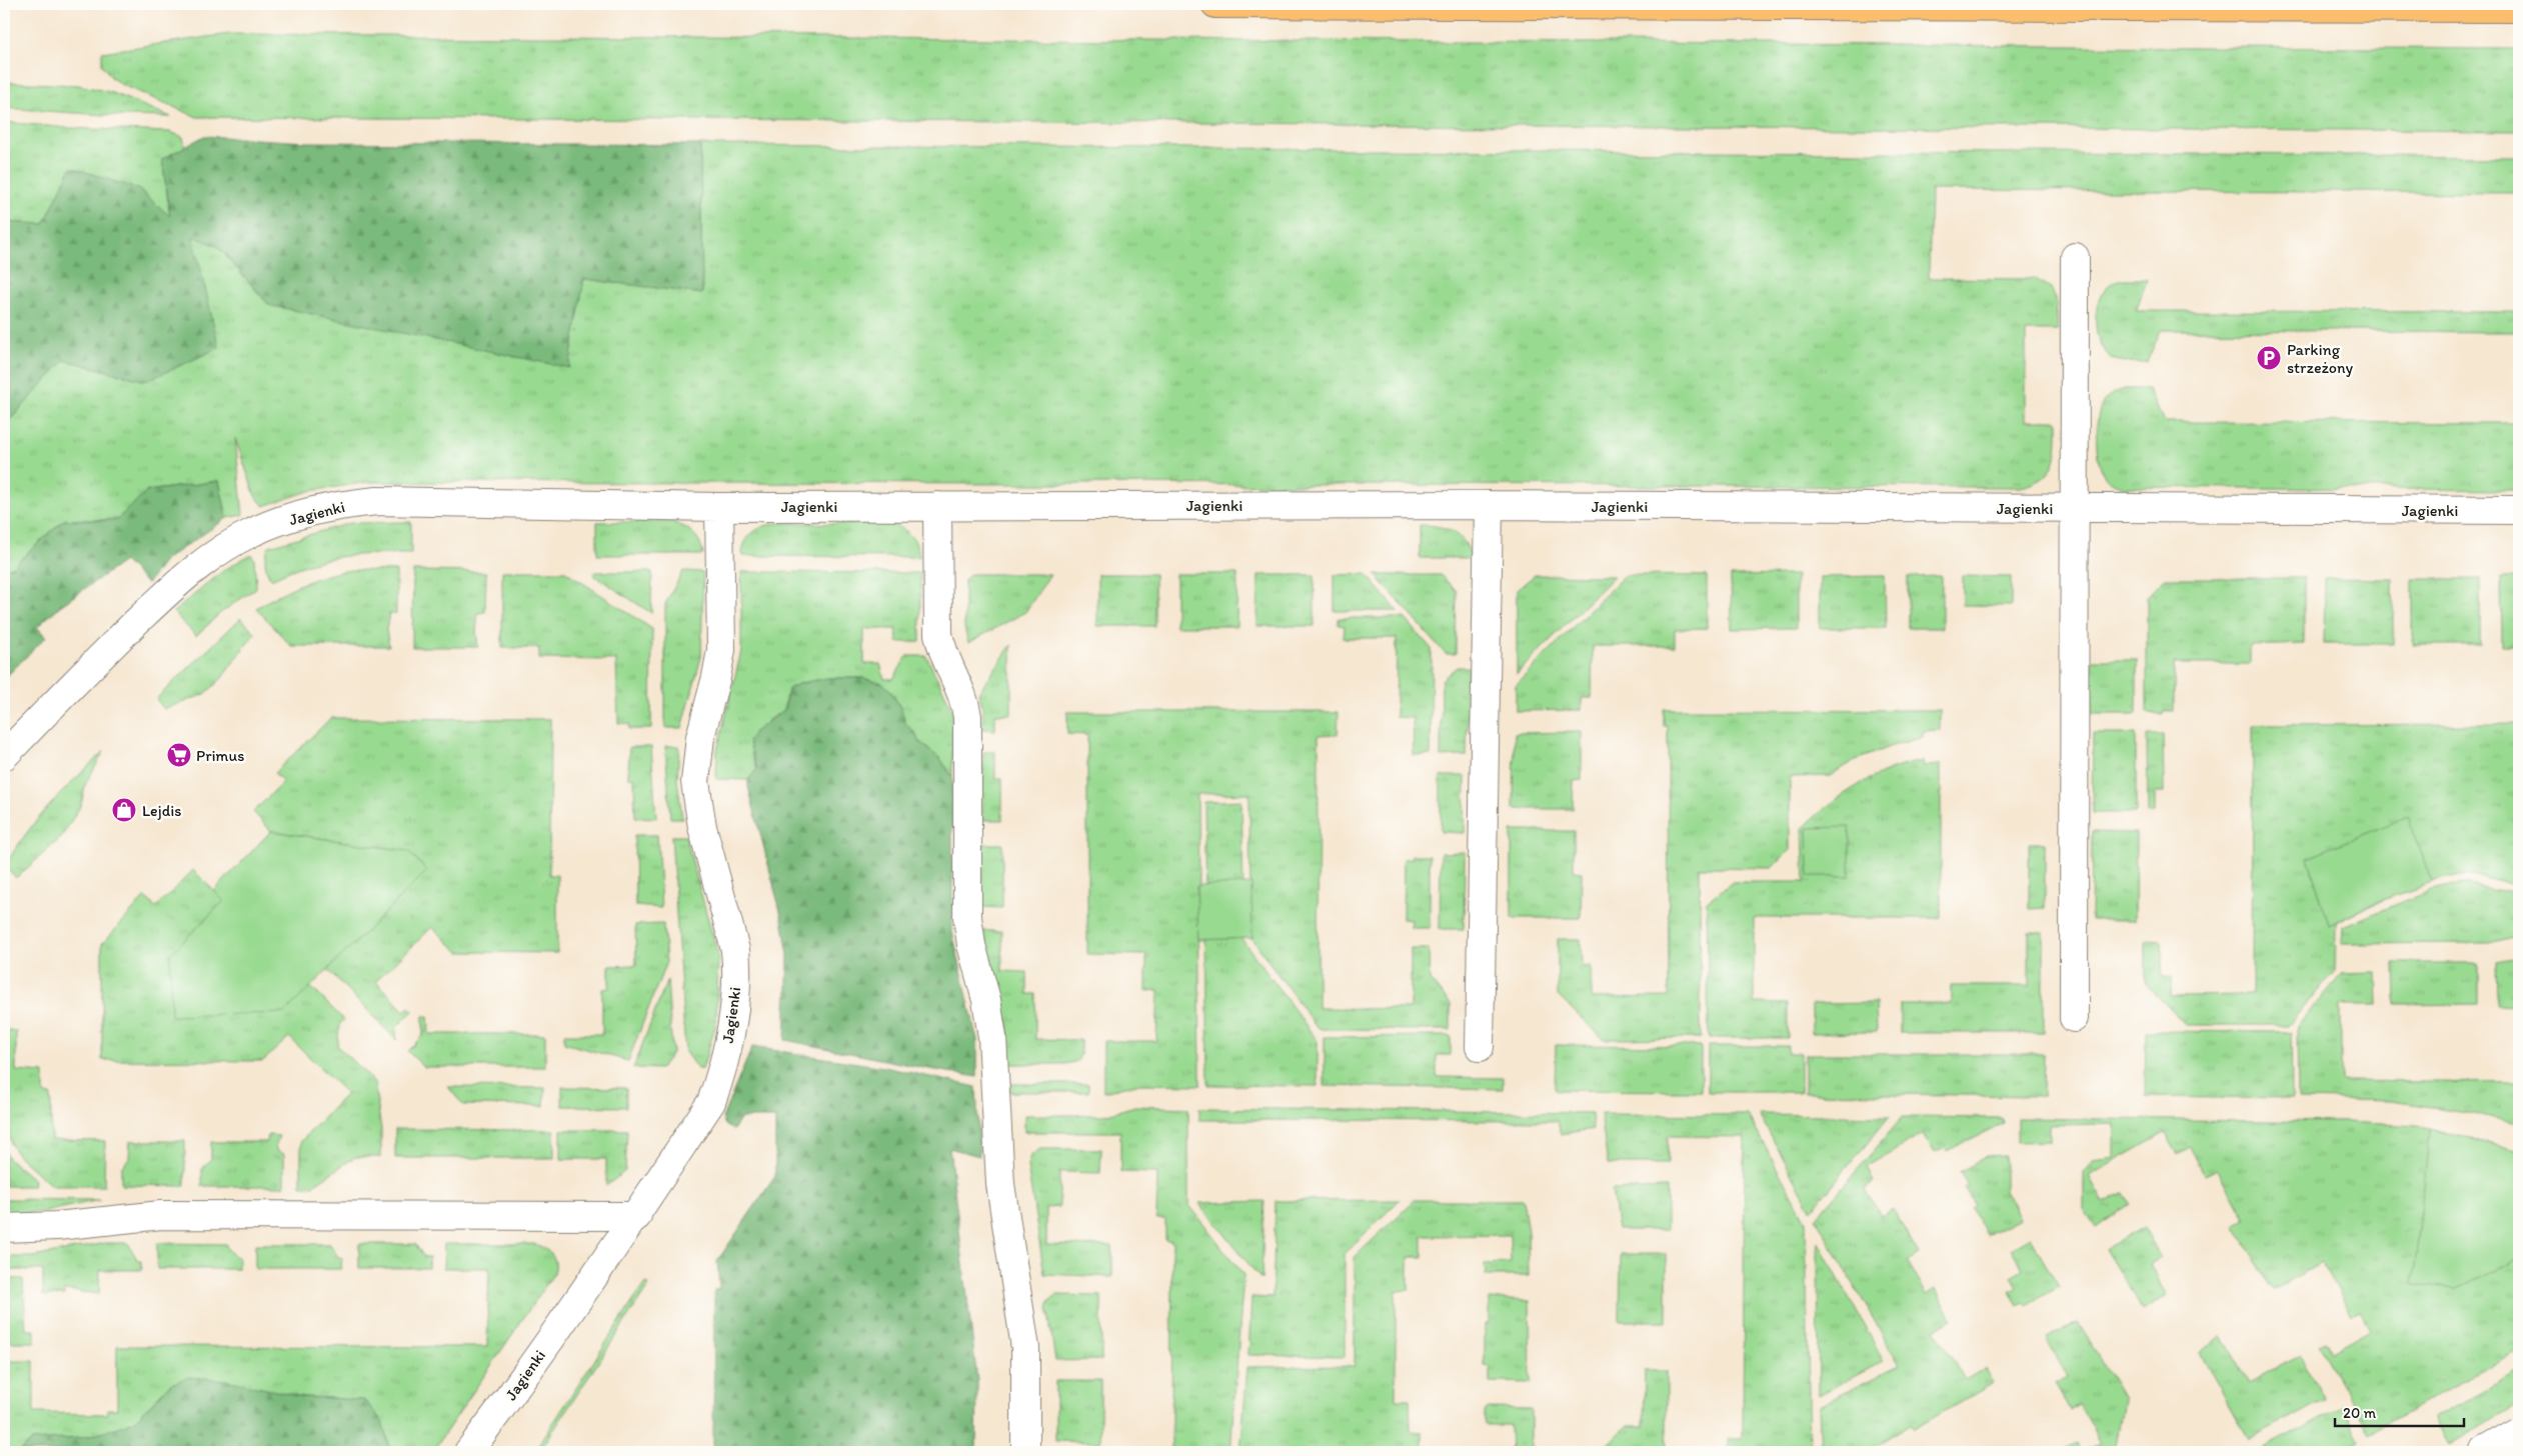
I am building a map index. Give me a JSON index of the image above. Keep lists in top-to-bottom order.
{
  "streets": {
    "street": ["Jagienki"]
  },
  "places": {
    "parking": ["Parking strzeżony"],
    "supermarket": ["Primus"],
    "shop": ["Lejdis"]
  },
  "scale_bar": "20 m"
}
